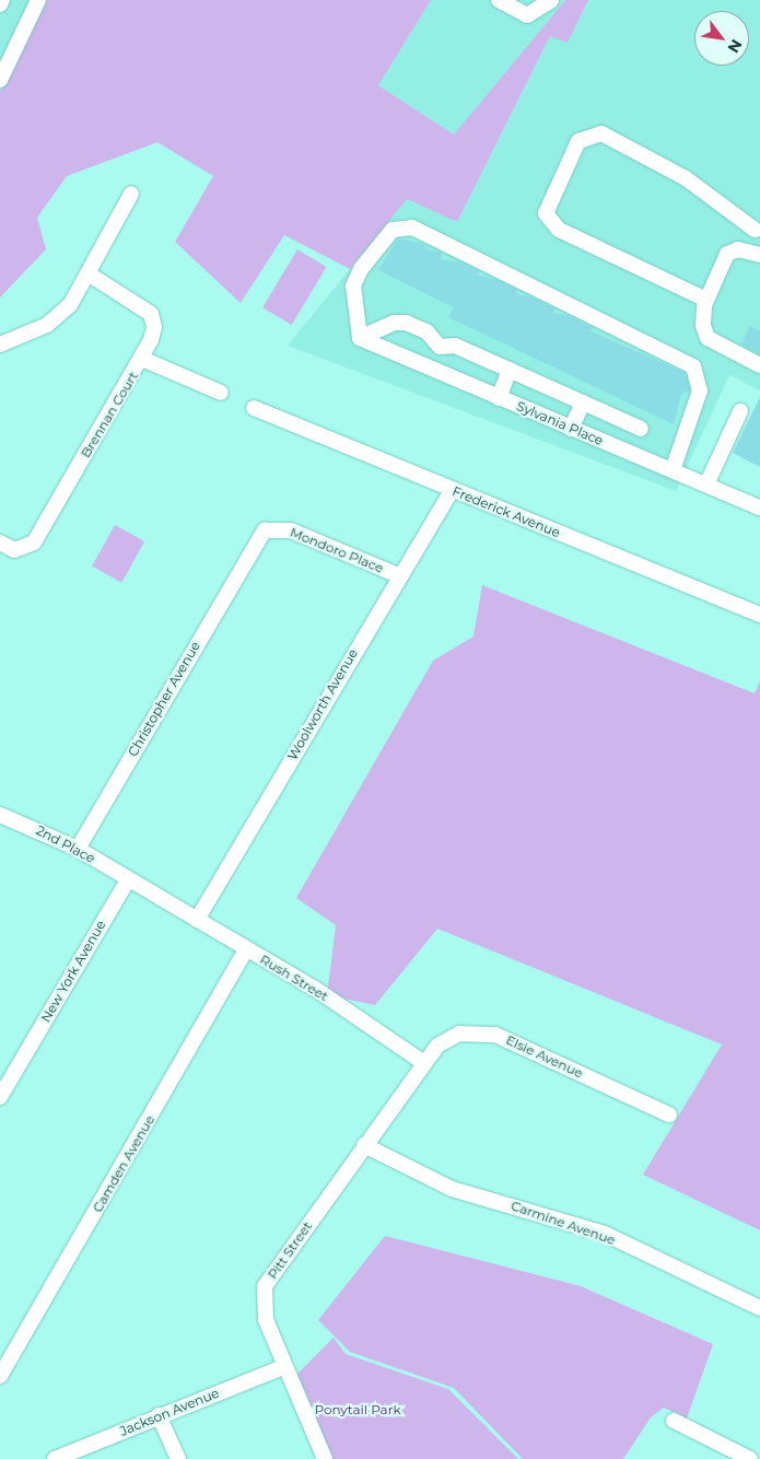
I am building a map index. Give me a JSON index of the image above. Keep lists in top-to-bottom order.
{
  "streets": {
    "street": [
      "Brennan Court",
      "Sylvania Place",
      "Frederick Avenue",
      "Mondoro Place",
      "Christopher Avenue",
      "Woolworth Avenue",
      "2nd Place",
      "New York Avenue",
      "Rush Street",
      "Elsie Avenue",
      "Camden Avenue",
      "Carmine Avenue",
      "Pitt Street",
      "Jackson Avenue"
    ]
  },
  "crossings": [
    ["Frederick Avenue", "Woolworth Avenue"],
    ["Mondoro Place", "Christopher Avenue"],
    ["Mondoro Place", "Woolworth Avenue"],
    ["Christopher Avenue", "2nd Place"],
    ["Woolworth Avenue", "Rush Street"],
    ["2nd Place", "New York Avenue"],
    ["2nd Place", "Rush Street"],
    ["New York Avenue", "Rush Street"],
    ["Rush Street", "Elsie Avenue"],
    ["Rush Street", "Camden Avenue"],
    ["Rush Street", "Pitt Street"],
    ["Elsie Avenue", "Pitt Street"],
    ["Carmine Avenue", "Pitt Street"],
    ["Pitt Street", "Jackson Avenue"]
  ],
  "parks": ["Ponytail Park"],
  "north": "bottom right"
}
